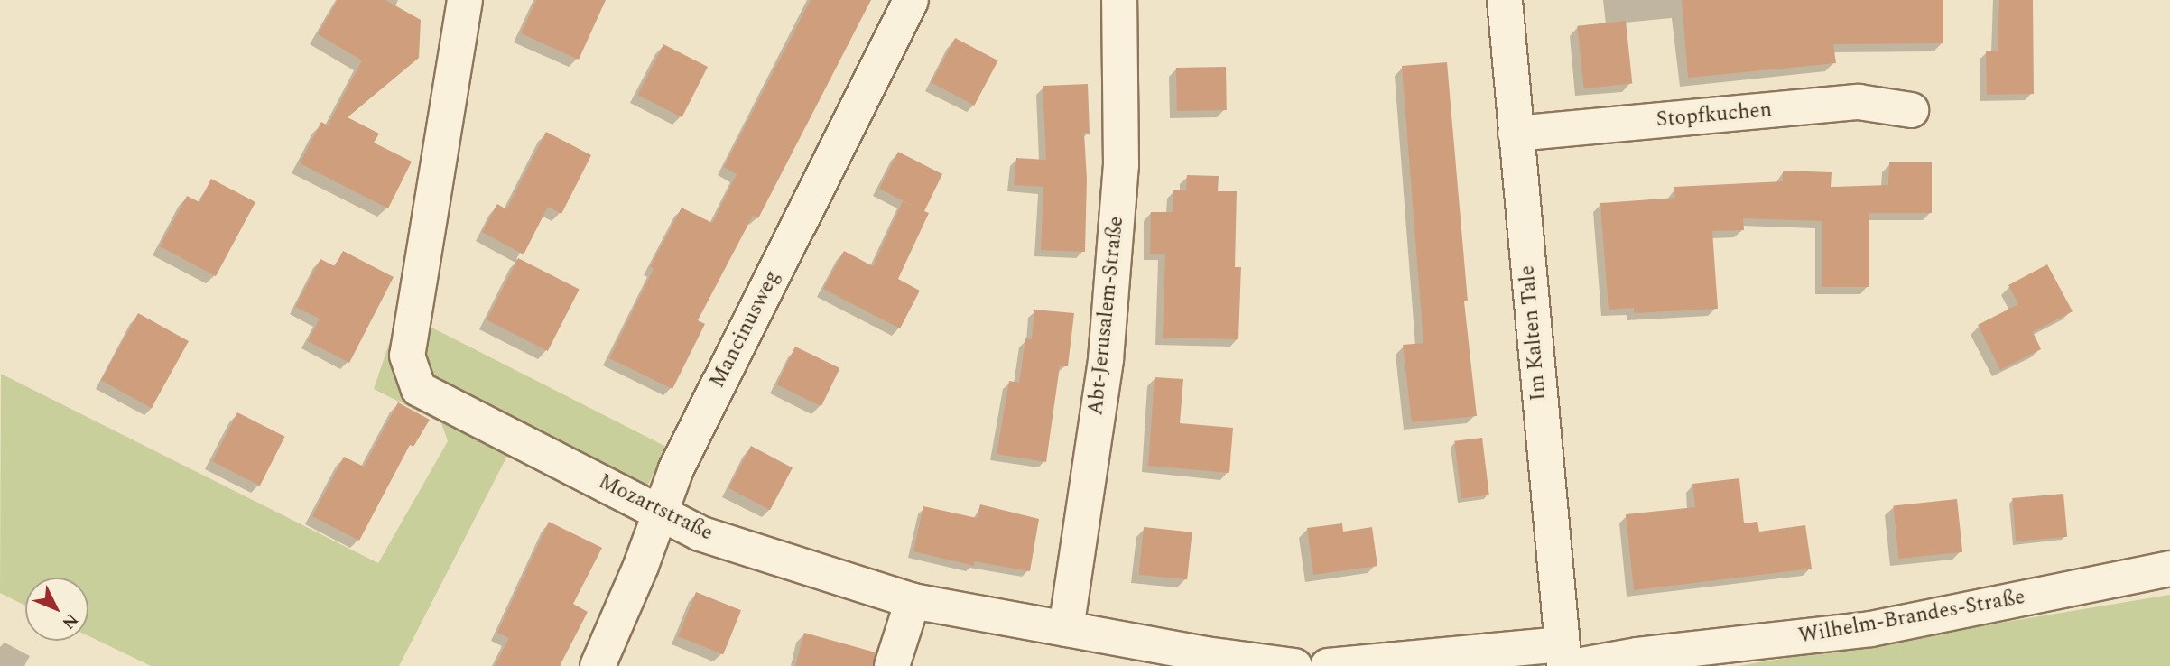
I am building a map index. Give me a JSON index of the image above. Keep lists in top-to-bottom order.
{
  "streets": {
    "street": [
      "Stopfkuchen",
      "Abt-Jerusalem-Straße",
      "Mancinusweg",
      "Im Kalten Tale",
      "Mozartstraße",
      "Wilhelm-Brandes-Straße"
    ]
  },
  "crossings": [
    ["Stopfkuchen", "Im Kalten Tale"],
    ["Abt-Jerusalem-Straße", "Mozartstraße"],
    ["Mancinusweg", "Mozartstraße"],
    ["Im Kalten Tale", "Wilhelm-Brandes-Straße"]
  ],
  "north": "bottom right"
}
